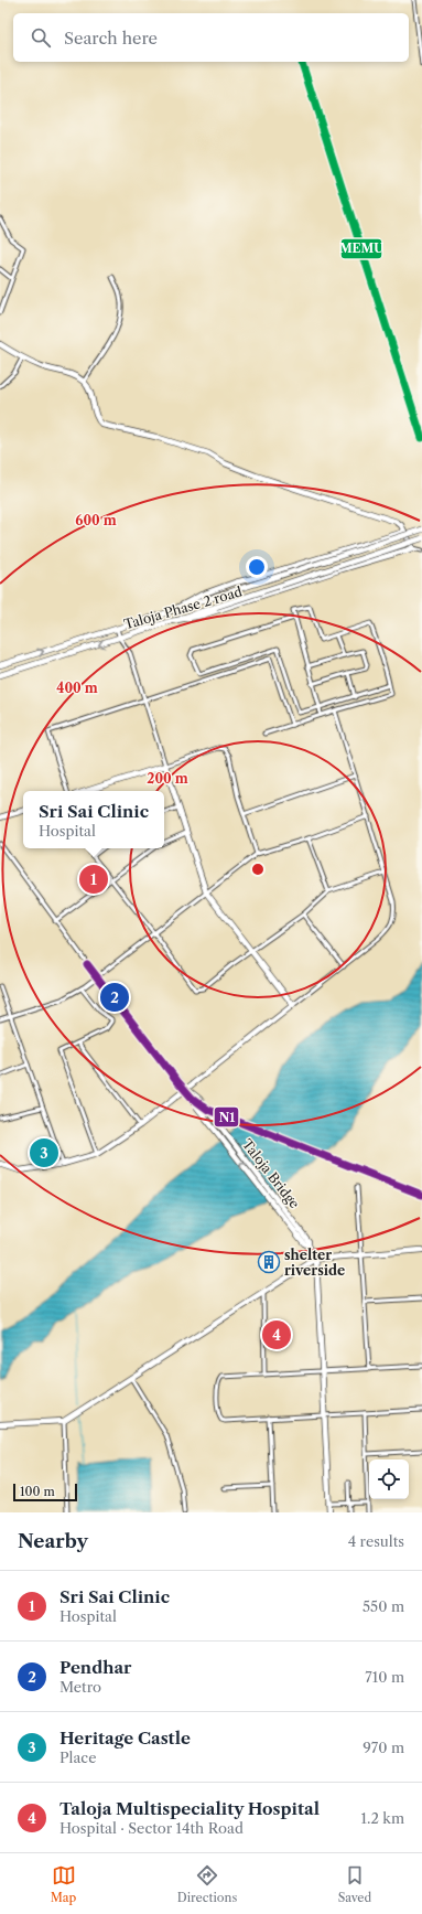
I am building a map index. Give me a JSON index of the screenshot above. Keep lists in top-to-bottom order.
{
  "streets": {
    "street": ["Taloja Phase 2 road", "Taloja Bridge"]
  },
  "places": {
    "building": ["shelter riverside"]
  },
  "lines": ["transit line MEMU", "transit line N1"],
  "scale_bar": "100 m",
  "page": {
    "search": "Search here",
    "popup": ["Sri Sai Clinic", "Hospital"],
    "pins": [
      "1",
      "2",
      "3",
      "4"
    ],
    "scale": "100 m",
    "heading": ["Nearby", "4 results"],
    "list": [
      {
        "mark": "1",
        "name": "Sri Sai Clinic",
        "note": "Hospital",
        "value": "550 m"
      },
      {
        "mark": "2",
        "name": "Pendhar",
        "note": "Metro",
        "value": "710 m"
      },
      {
        "mark": "3",
        "name": "Heritage Castle",
        "note": "Place",
        "value": "970 m"
      },
      {
        "mark": "4",
        "name": "Taloja Multispeciality Hospital",
        "note": "Hospital · Sector 14th Road",
        "value": "1.2 km"
      }
    ],
    "nav": ["Map", "Directions", "Saved"]
  },
  "rings": ["600 m", "400 m", "200 m"]
}
